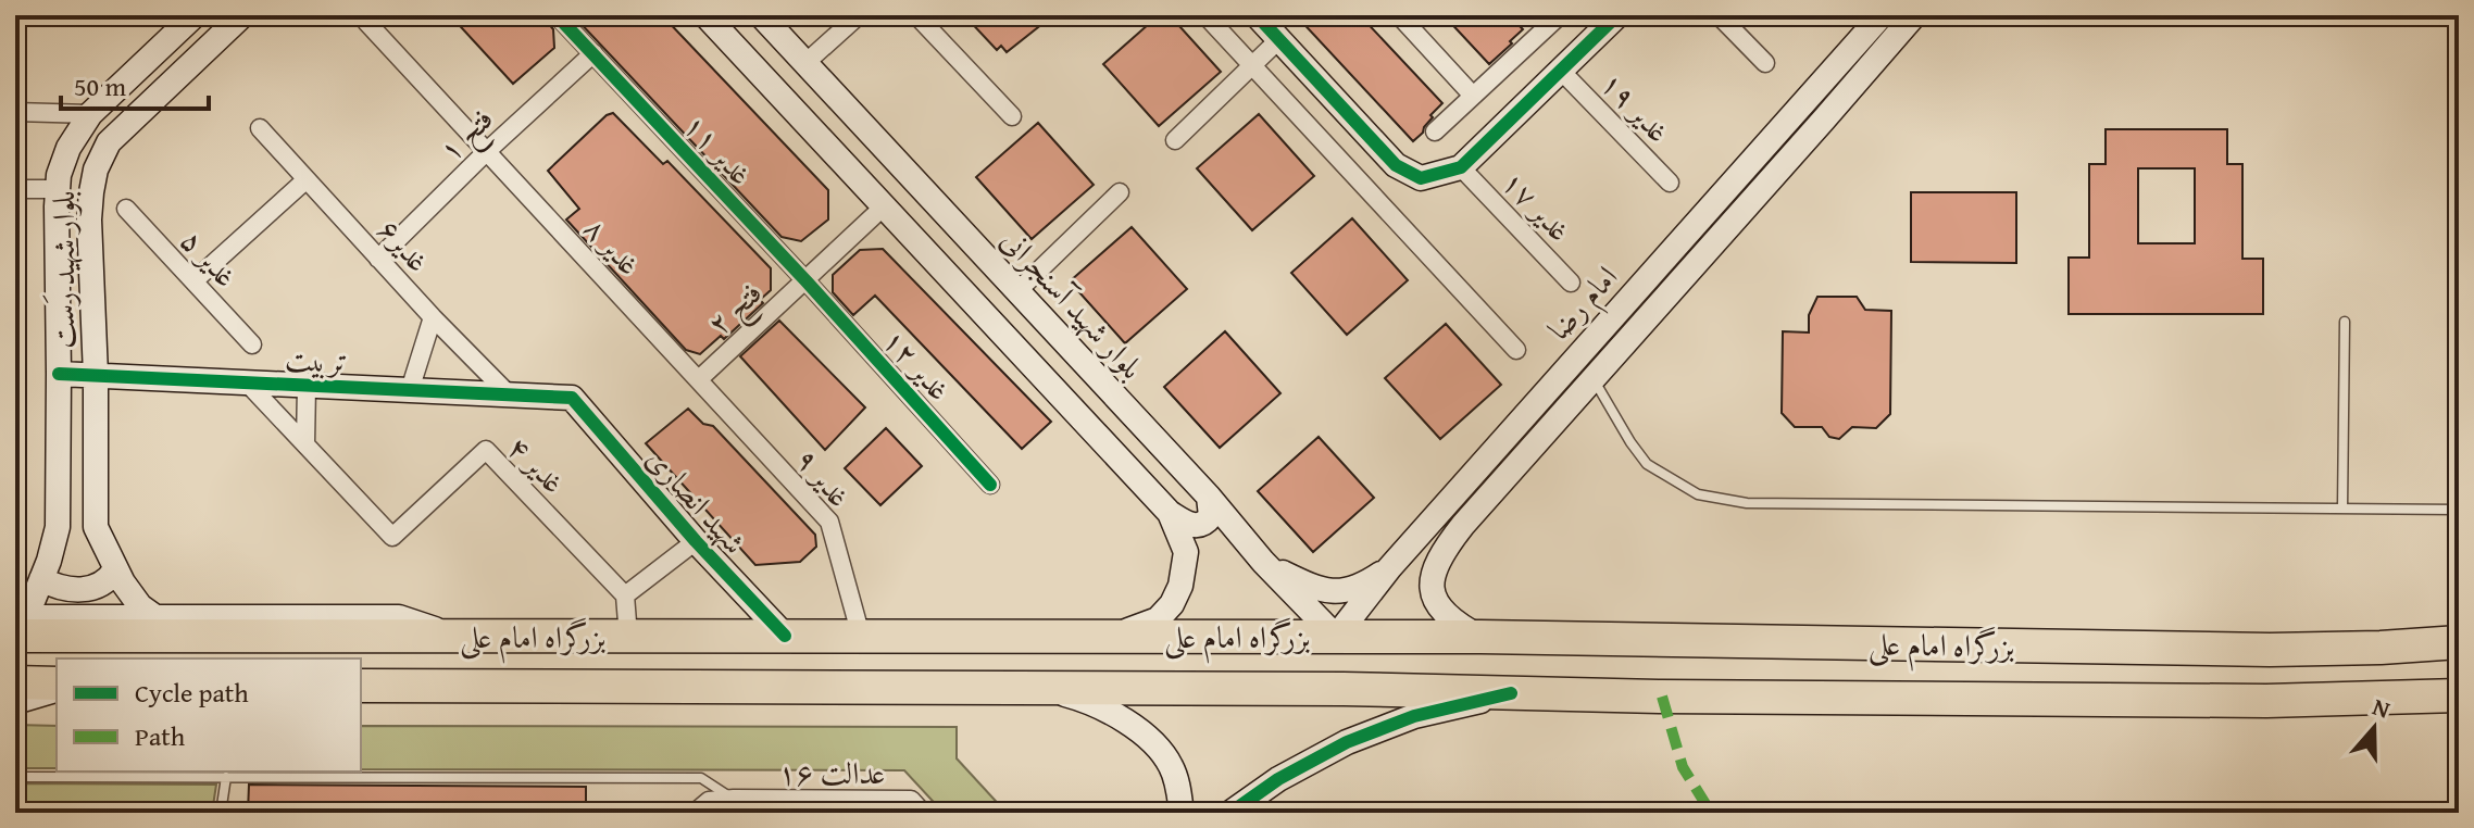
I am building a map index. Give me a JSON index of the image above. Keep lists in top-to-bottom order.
{
  "streets": {
    "highway": ["بزرگراه امام علی"],
    "main road": [
      "بلوار شهید رَست",
      "امام رضا",
      "بلوار شهید آسنجرانی",
      "تربیت",
      "شهید انصاری"
    ],
    "street": [
      "غدیر ۱۹",
      "فتح ۱",
      "غدیر ۱۱",
      "غدیر ۱۷",
      "غدیر۶",
      "غدیر ۸",
      "غدیر ۵",
      "فتح ۲",
      "غدیر ۱۲",
      "غدیر ۴",
      "غدیر ۹",
      "عدالت ۱۶"
    ]
  },
  "crossings": [
    ["فتح ۱", "غدیر ۱۱"],
    ["فتح ۱", "غدیر۶"],
    ["فتح ۱", "غدیر ۸"],
    ["غدیر ۱۱", "فتح ۲"],
    ["غدیر ۱۱", "غدیر ۱۲"],
    ["غدیر۶", "تربیت"],
    ["غدیر ۸", "فتح ۲"],
    ["غدیر ۸", "غدیر ۹"],
    ["بلوار شهید رَست", "تربیت"],
    ["بلوار شهید رَست", "بزرگراه امام علی"],
    ["امام رضا", "بلوار شهید آسنجرانی"],
    ["امام رضا", "بزرگراه امام علی"],
    ["بلوار شهید آسنجرانی", "بزرگراه امام علی"],
    ["فتح ۲", "غدیر ۱۲"],
    ["فتح ۲", "غدیر ۹"],
    ["تربیت", "غدیر ۴"],
    ["تربیت", "شهید انصاری"],
    ["غدیر ۹", "بزرگراه امام علی"],
    ["شهید انصاری", "بزرگراه امام علی"]
  ],
  "legend": ["Cycle path", "Path"],
  "scale_bar": "50 m",
  "north": "top"
}
